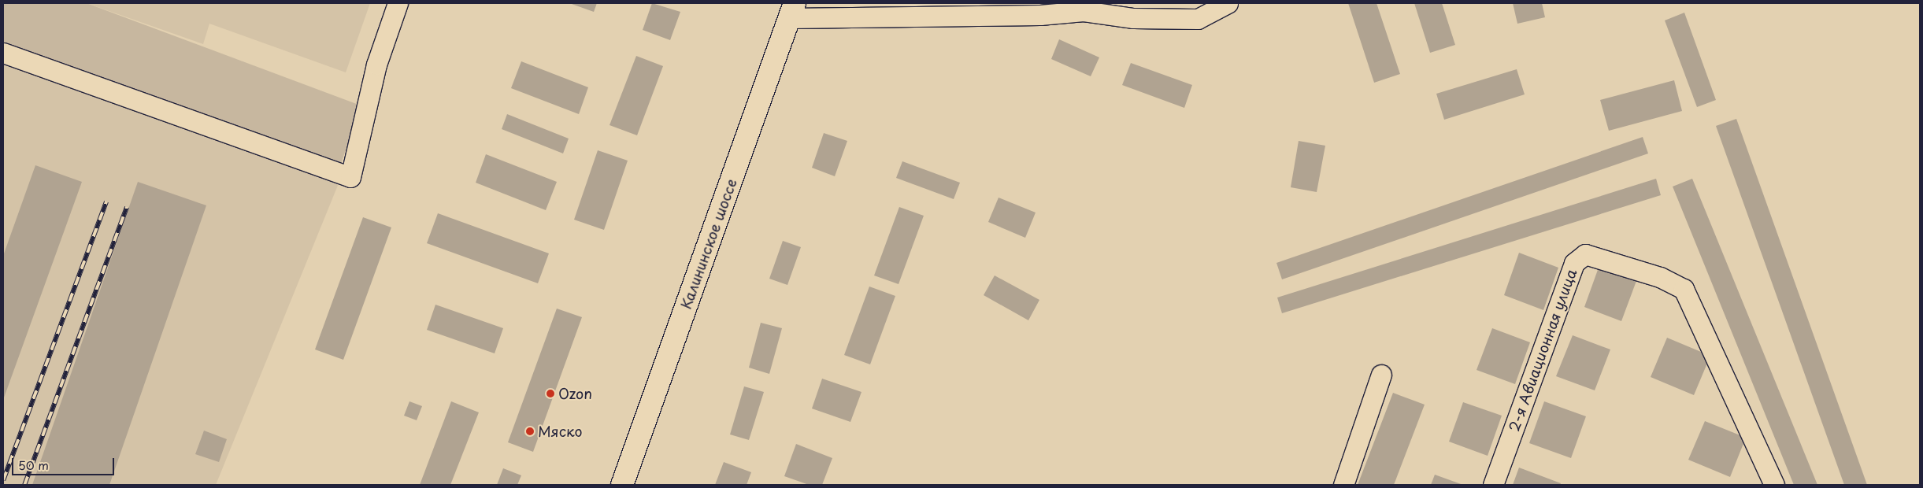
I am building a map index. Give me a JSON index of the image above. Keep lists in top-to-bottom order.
{
  "streets": {
    "main road": ["Калининское шоссе"],
    "street": ["2-я Авиационная улица"]
  },
  "places": ["Ozon", "Мяско"],
  "scale_bar": "50 m"
}
